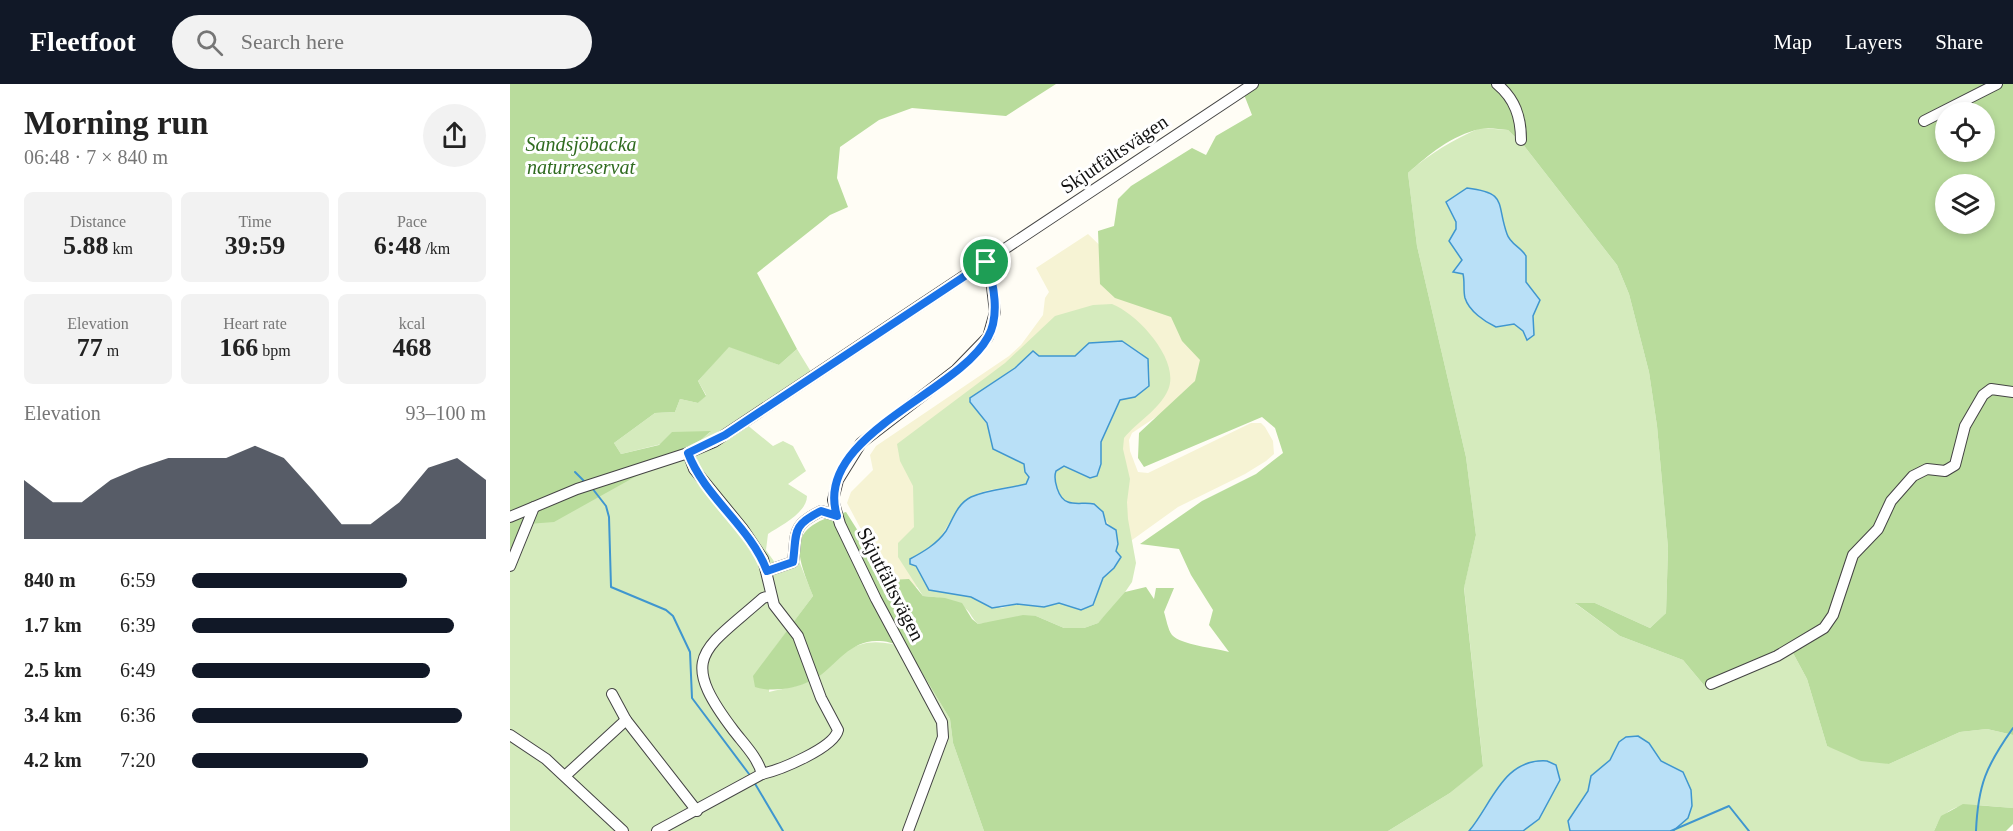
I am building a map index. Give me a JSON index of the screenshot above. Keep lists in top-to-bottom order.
{
  "streets": {
    "street": ["Skjutfältsvägen"]
  },
  "parks": ["Sandsjöbacka naturreservat"],
  "page": {
    "header": "Fleetfoot",
    "search": "Search here",
    "nav": ["Map", "Layers", "Share"],
    "heading": ["Morning run", "06:48 · 7 × 840 m"],
    "stats": [
      ["Distance", "5.88 km"],
      ["Time", "39:59"],
      ["Pace", "6:48 /km"],
      ["Elevation", "77 m"],
      ["Heart rate", "166 bpm"],
      ["kcal", "468"]
    ],
    "chart": ["Elevation", "93–100 m"],
    "list": [
      {
        "name": "840 m",
        "note": "6:59"
      },
      {
        "name": "1.7 km",
        "note": "6:39"
      },
      {
        "name": "2.5 km",
        "note": "6:49"
      },
      {
        "name": "3.4 km",
        "note": "6:36"
      },
      {
        "name": "4.2 km",
        "note": "7:20"
      }
    ]
  }
}
